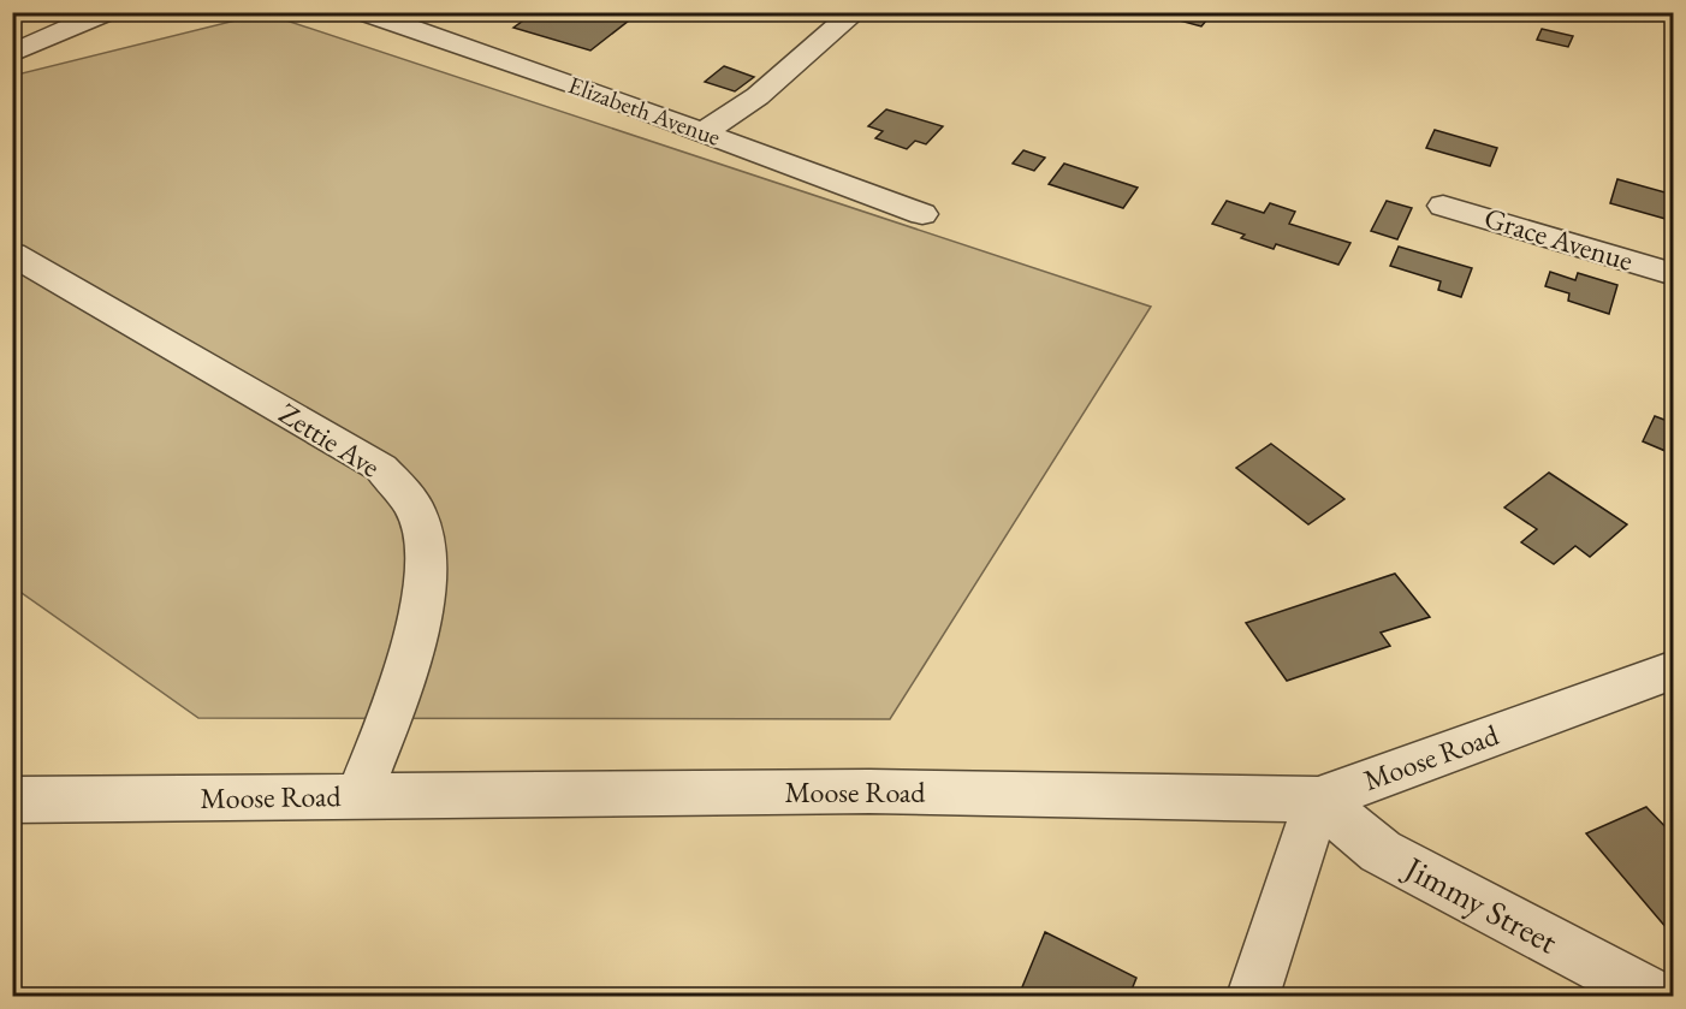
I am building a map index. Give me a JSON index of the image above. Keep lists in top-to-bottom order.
{
  "streets": {
    "street": [
      "Elizabeth Avenue",
      "Grace Avenue",
      "Zettie Ave",
      "Moose Road",
      "Jimmy Street"
    ]
  },
  "crossings": [
    ["Zettie Ave", "Moose Road"],
    ["Moose Road", "Jimmy Street"]
  ]
}
